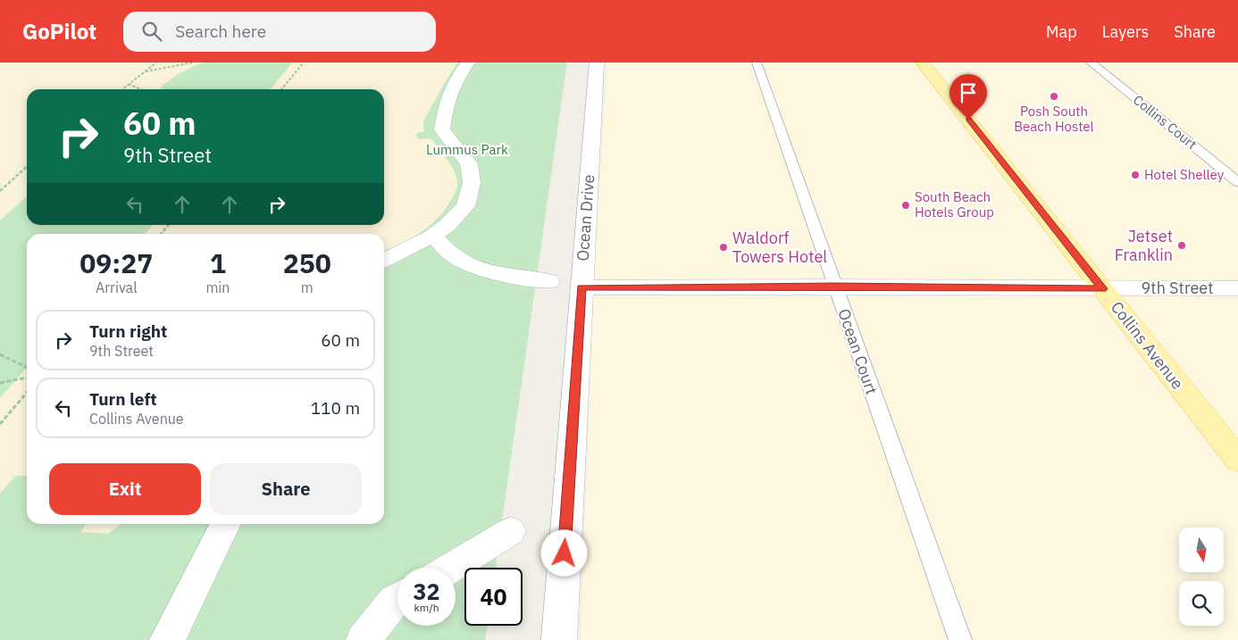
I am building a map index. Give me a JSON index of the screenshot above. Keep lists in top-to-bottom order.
{
  "streets": {
    "main road": ["Collins Avenue"],
    "street": ["Ocean Drive", "9th Street"],
    "lane": ["Collins Court", "Ocean Court"]
  },
  "crossings": [
    ["Ocean Drive", "9th Street"],
    ["9th Street", "Collins Avenue"],
    ["9th Street", "Ocean Court"]
  ],
  "parks": ["Lummus Park"],
  "places": [
    "Posh South Beach Hostel",
    "Hotel Shelley",
    "South Beach Hotels Group",
    "Jetset Franklin",
    "Waldorf Towers Hotel"
  ],
  "north": "bottom",
  "page": {
    "header": "GoPilot",
    "search": "Search here",
    "nav": ["Map", "Layers", "Share"],
    "turn": ["60 m", "9th Street"],
    "eta": [
      "09:27",
      "Arrival",
      "1",
      "min",
      "250",
      "m"
    ],
    "list": [
      {
        "name": "Turn right",
        "note": "9th Street",
        "value": "60 m"
      },
      {
        "name": "Turn left",
        "note": "Collins Avenue",
        "value": "110 m"
      }
    ],
    "buttons": ["Exit", "Share"],
    "speed": "32 km/h",
    "limit": "40"
  }
}
